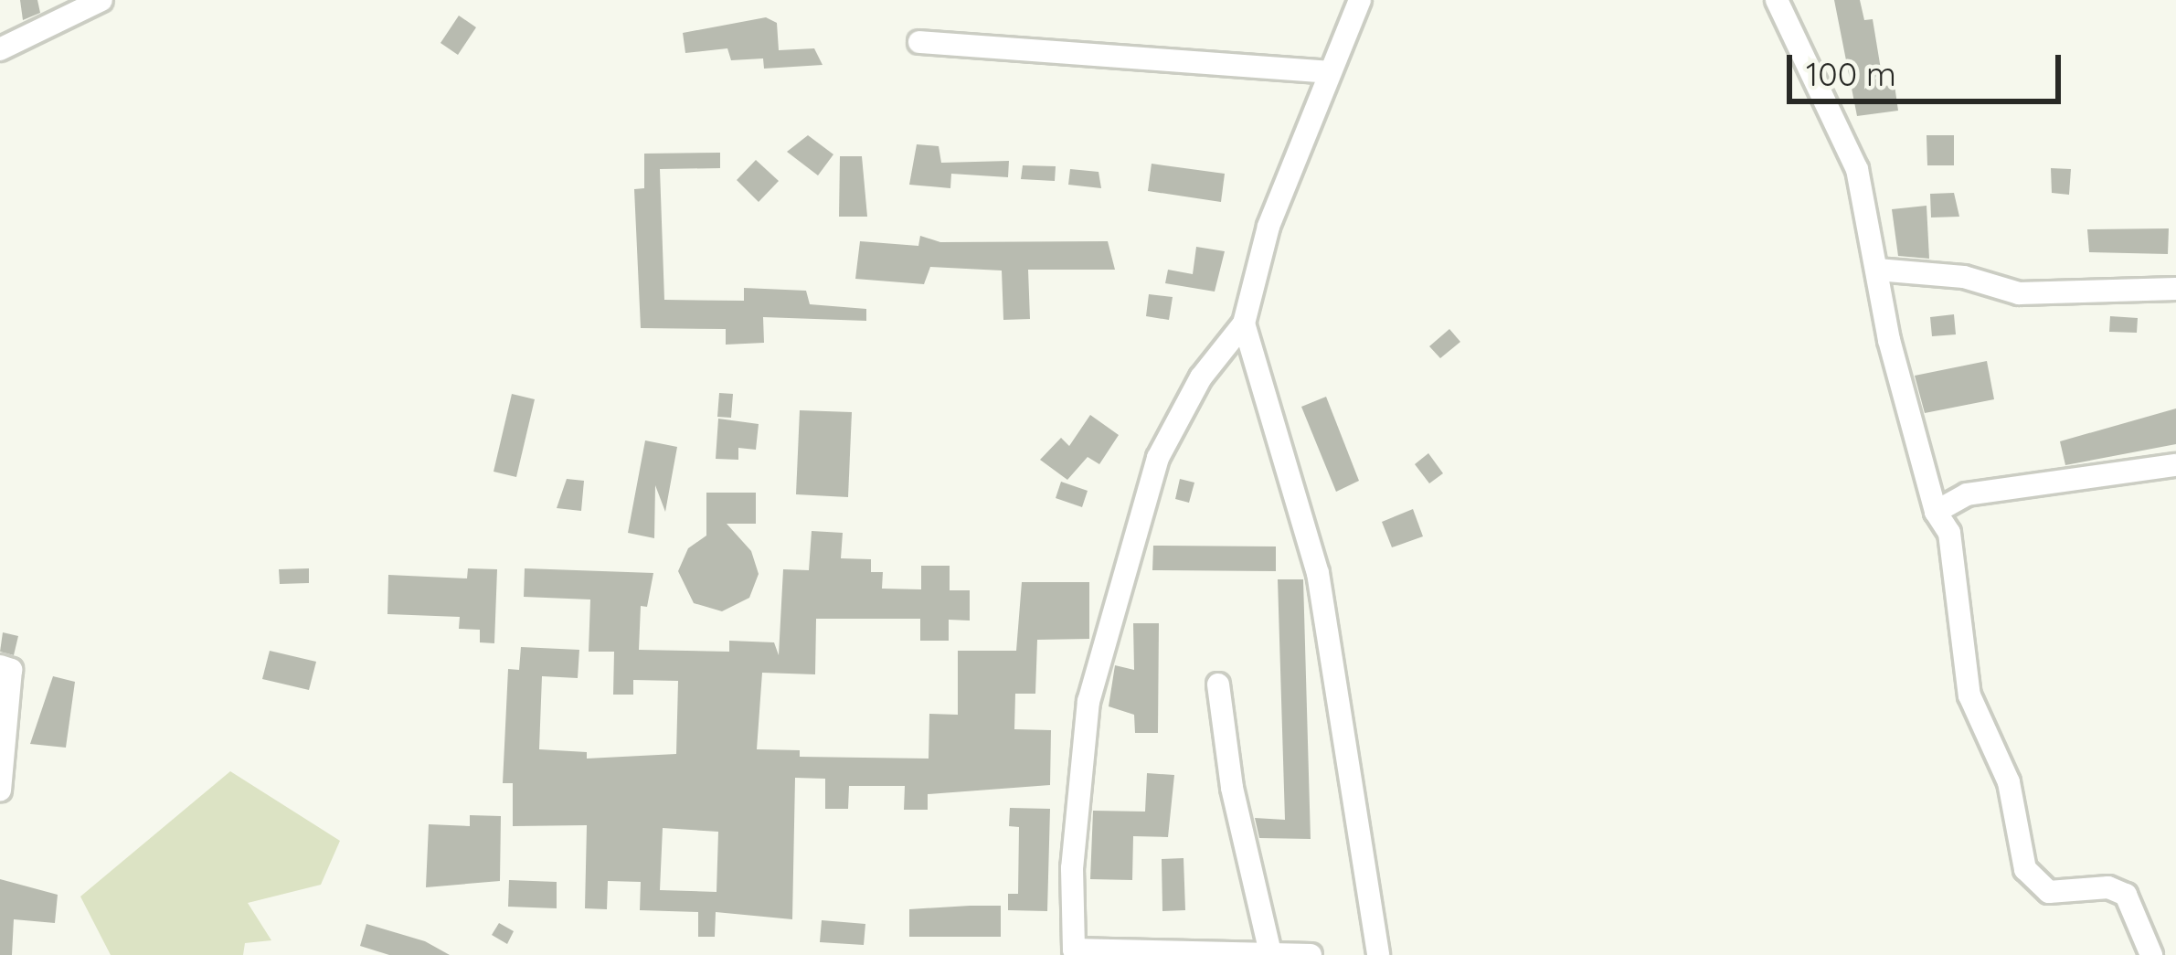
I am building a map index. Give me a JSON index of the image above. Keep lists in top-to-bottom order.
{
  "scale_bar": "100 m"
}
